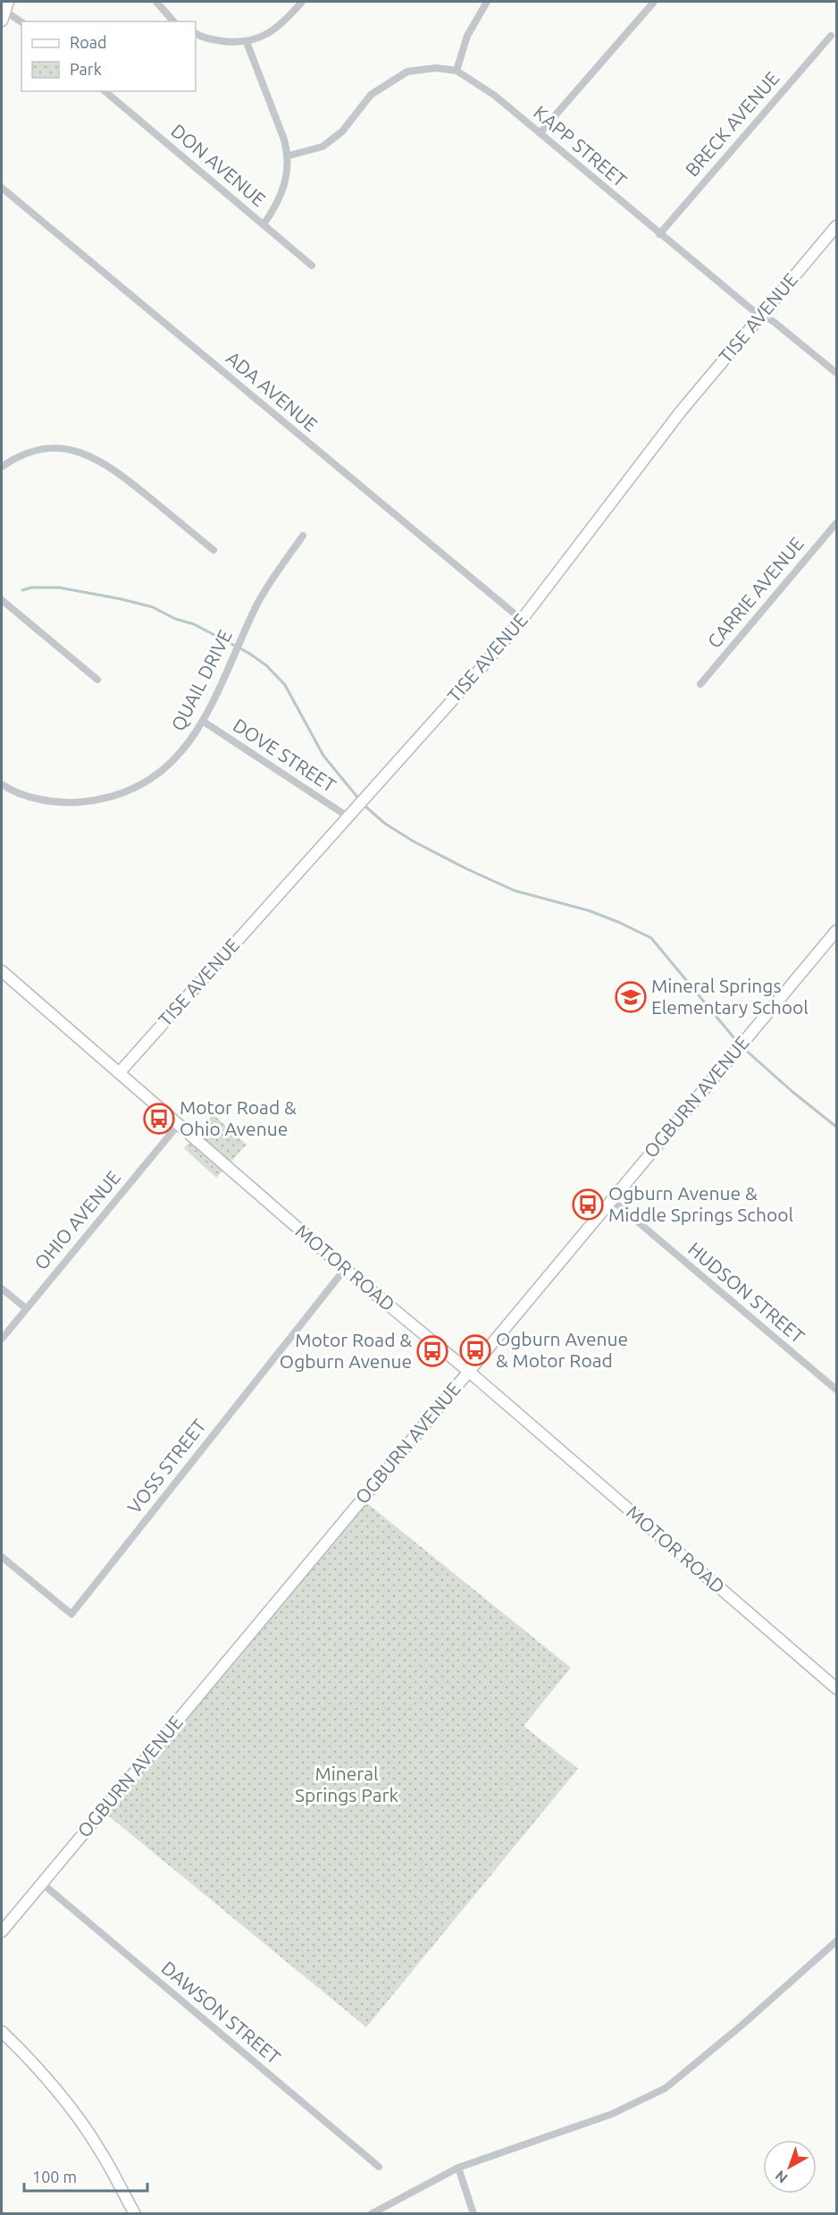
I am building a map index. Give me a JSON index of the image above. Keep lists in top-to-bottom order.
{
  "streets": {
    "street": [
      "BRECK AVENUE",
      "KAPP STREET",
      "DON AVENUE",
      "TISE AVENUE",
      "ADA AVENUE",
      "CARRIE AVENUE",
      "QUAIL DRIVE",
      "DOVE STREET",
      "OGBURN AVENUE",
      "OHIO AVENUE",
      "MOTOR ROAD",
      "HUDSON STREET",
      "VOSS STREET",
      "DAWSON STREET"
    ]
  },
  "crossings": [
    ["BRECK AVENUE", "KAPP STREET"],
    ["KAPP STREET", "TISE AVENUE"],
    ["TISE AVENUE", "ADA AVENUE"],
    ["TISE AVENUE", "DOVE STREET"],
    ["TISE AVENUE", "MOTOR ROAD"],
    ["QUAIL DRIVE", "DOVE STREET"],
    ["OGBURN AVENUE", "MOTOR ROAD"],
    ["OGBURN AVENUE", "HUDSON STREET"],
    ["OGBURN AVENUE", "DAWSON STREET"],
    ["OHIO AVENUE", "MOTOR ROAD"],
    ["MOTOR ROAD", "VOSS STREET"]
  ],
  "parks": ["Mineral Springs Park"],
  "places": {
    "school or university": ["Mineral Springs Elementary School"],
    "bus stop": [
      "Motor Road & Ohio Avenue",
      "Ogburn Avenue & Middle Springs School",
      "Ogburn Avenue & Motor Road",
      "Motor Road & Ogburn Avenue"
    ]
  },
  "legend": ["Road", "Park"],
  "scale_bar": "100 m",
  "north": "bottom left"
}
